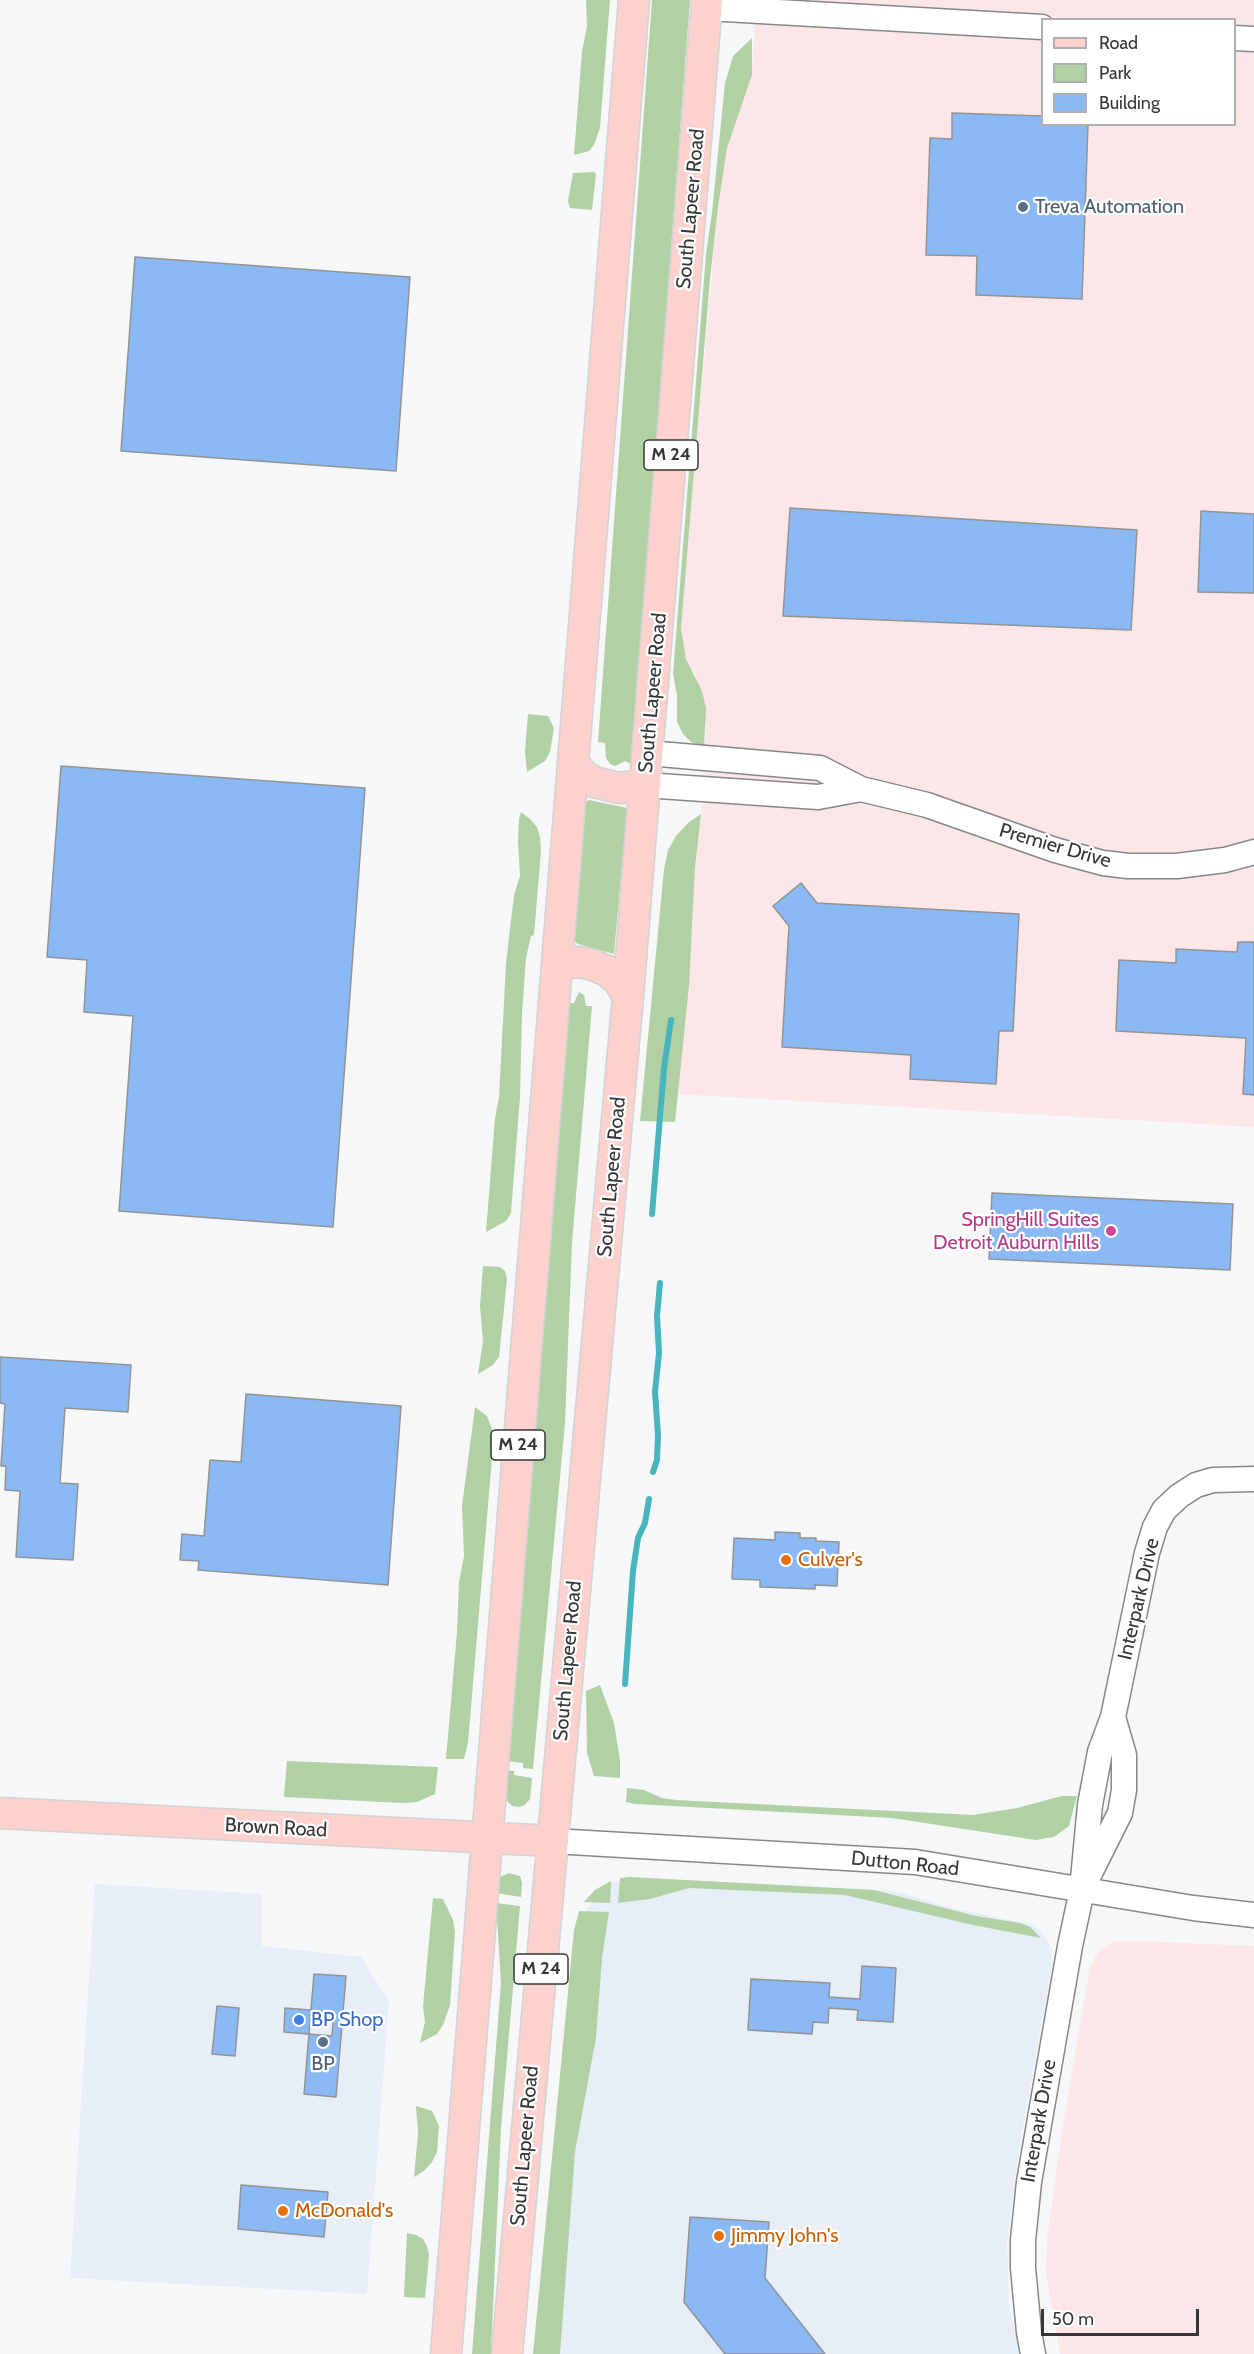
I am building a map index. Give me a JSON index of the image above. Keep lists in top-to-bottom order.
{
  "streets": {
    "main road": ["South Lapeer Road", "M 24", "Brown Road"],
    "street": ["Premier Drive", "Interpark Drive", "Dutton Road"]
  },
  "crossings": [
    ["South Lapeer Road", "Premier Drive"],
    ["South Lapeer Road", "Brown Road"],
    ["South Lapeer Road", "Dutton Road"],
    ["M 24", "Brown Road"],
    ["Interpark Drive", "Dutton Road"],
    ["Brown Road", "Dutton Road"]
  ],
  "places": [
    "Treva Automation",
    "SpringHill Suites Detroit Auburn Hills",
    "Culver's",
    "BP Shop",
    "BP",
    "McDonald's",
    "Jimmy John's"
  ],
  "legend": ["Road", "Park", "Building"],
  "scale_bar": "50 m"
}
